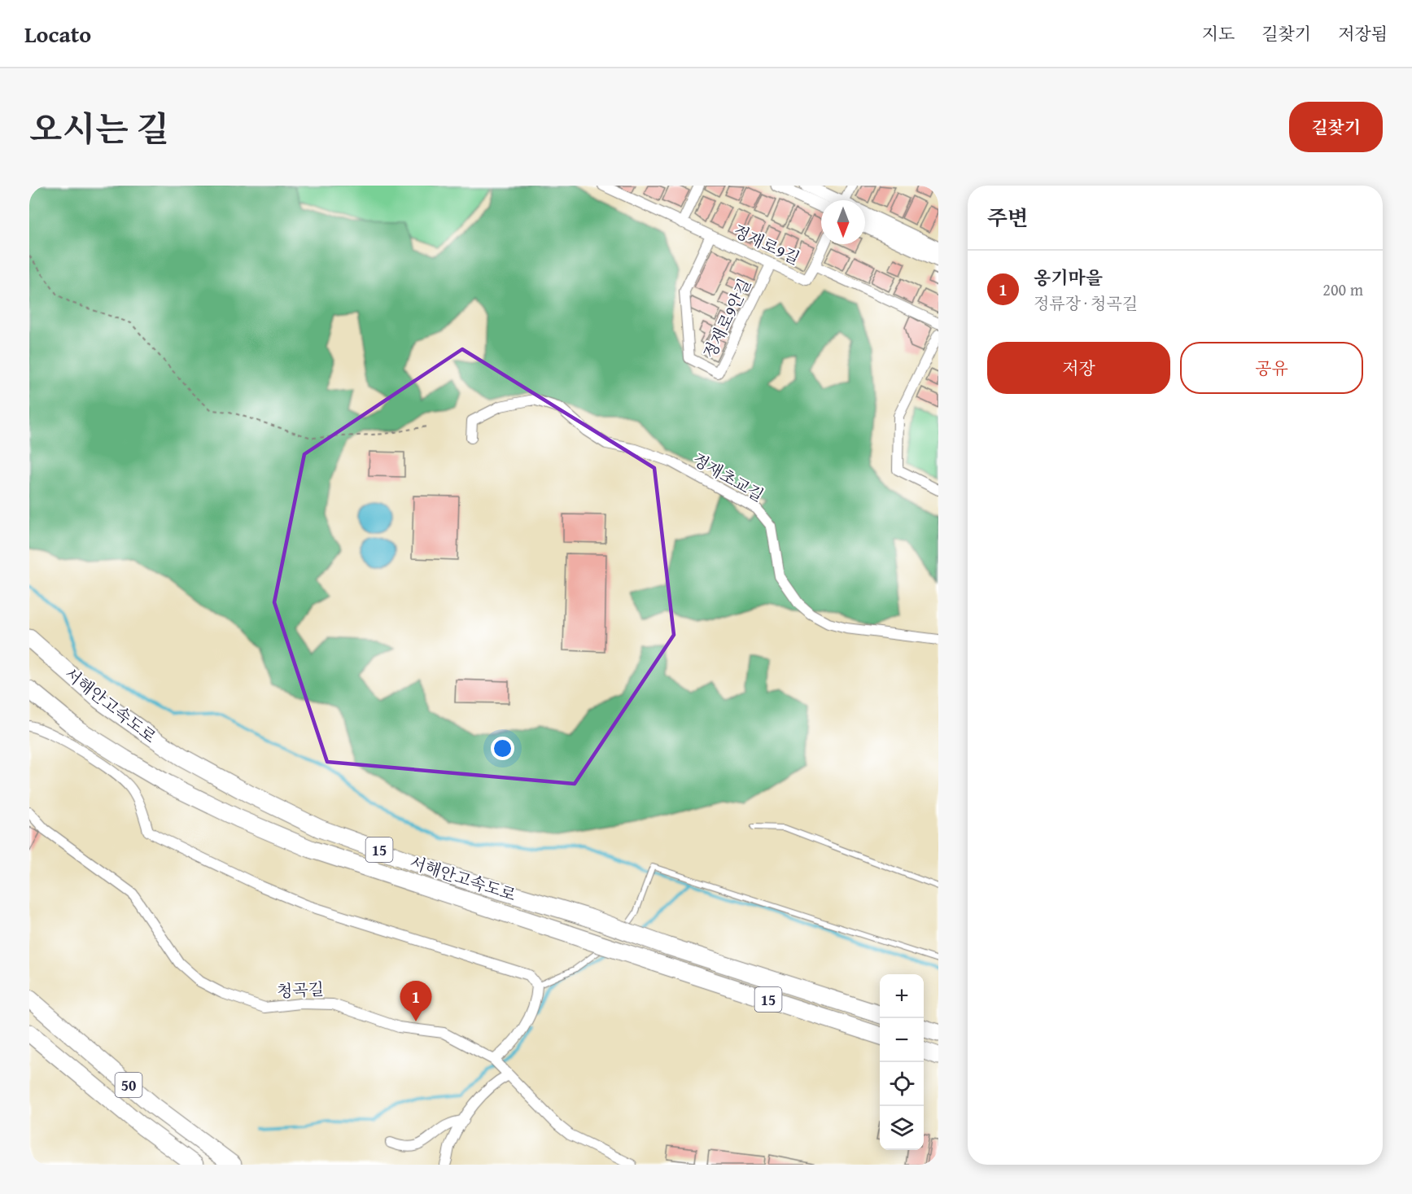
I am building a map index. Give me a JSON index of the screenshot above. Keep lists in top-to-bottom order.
{
  "streets": {
    "highway": ["서해안고속도로", "15", "50"],
    "street": [
      "정재로9길",
      "정재로9안길",
      "정재초교길",
      "청곡길"
    ]
  },
  "crossings": [
    ["정재로9길", "정재로9안길"]
  ],
  "north": "bottom",
  "page": {
    "header": "Locato",
    "nav": ["지도", "길찾기", "저장됨"],
    "title": "오시는 길",
    "buttons": [
      "길찾기",
      ["저장", "공유"]
    ],
    "heading": "주변",
    "list": [
      {
        "mark": "1",
        "name": "옹기마을",
        "note": "정류장 · 청곡길",
        "value": "200 m"
      }
    ],
    "map_buttons": ["+", "−"],
    "pins": "1"
  }
}
